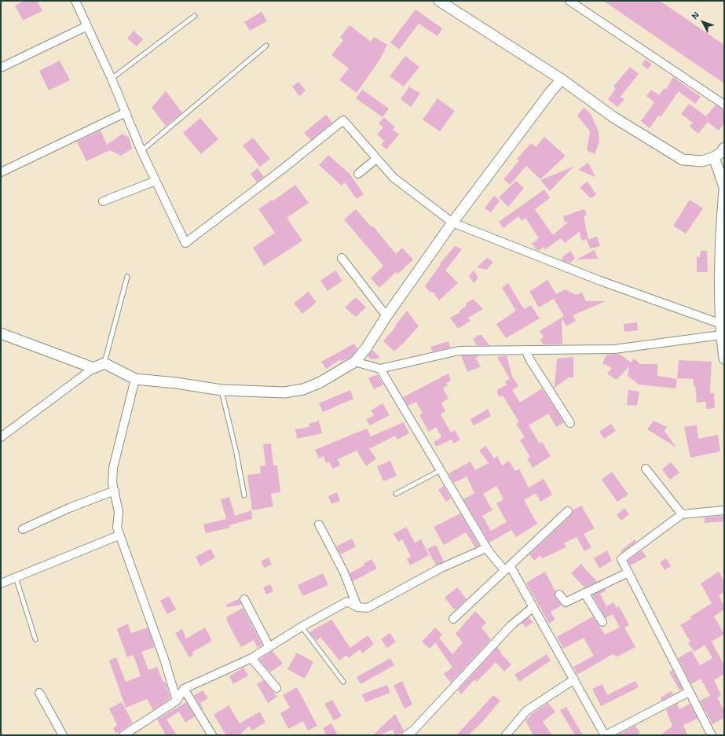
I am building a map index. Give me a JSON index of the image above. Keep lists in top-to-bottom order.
{
  "north": "top left"
}
